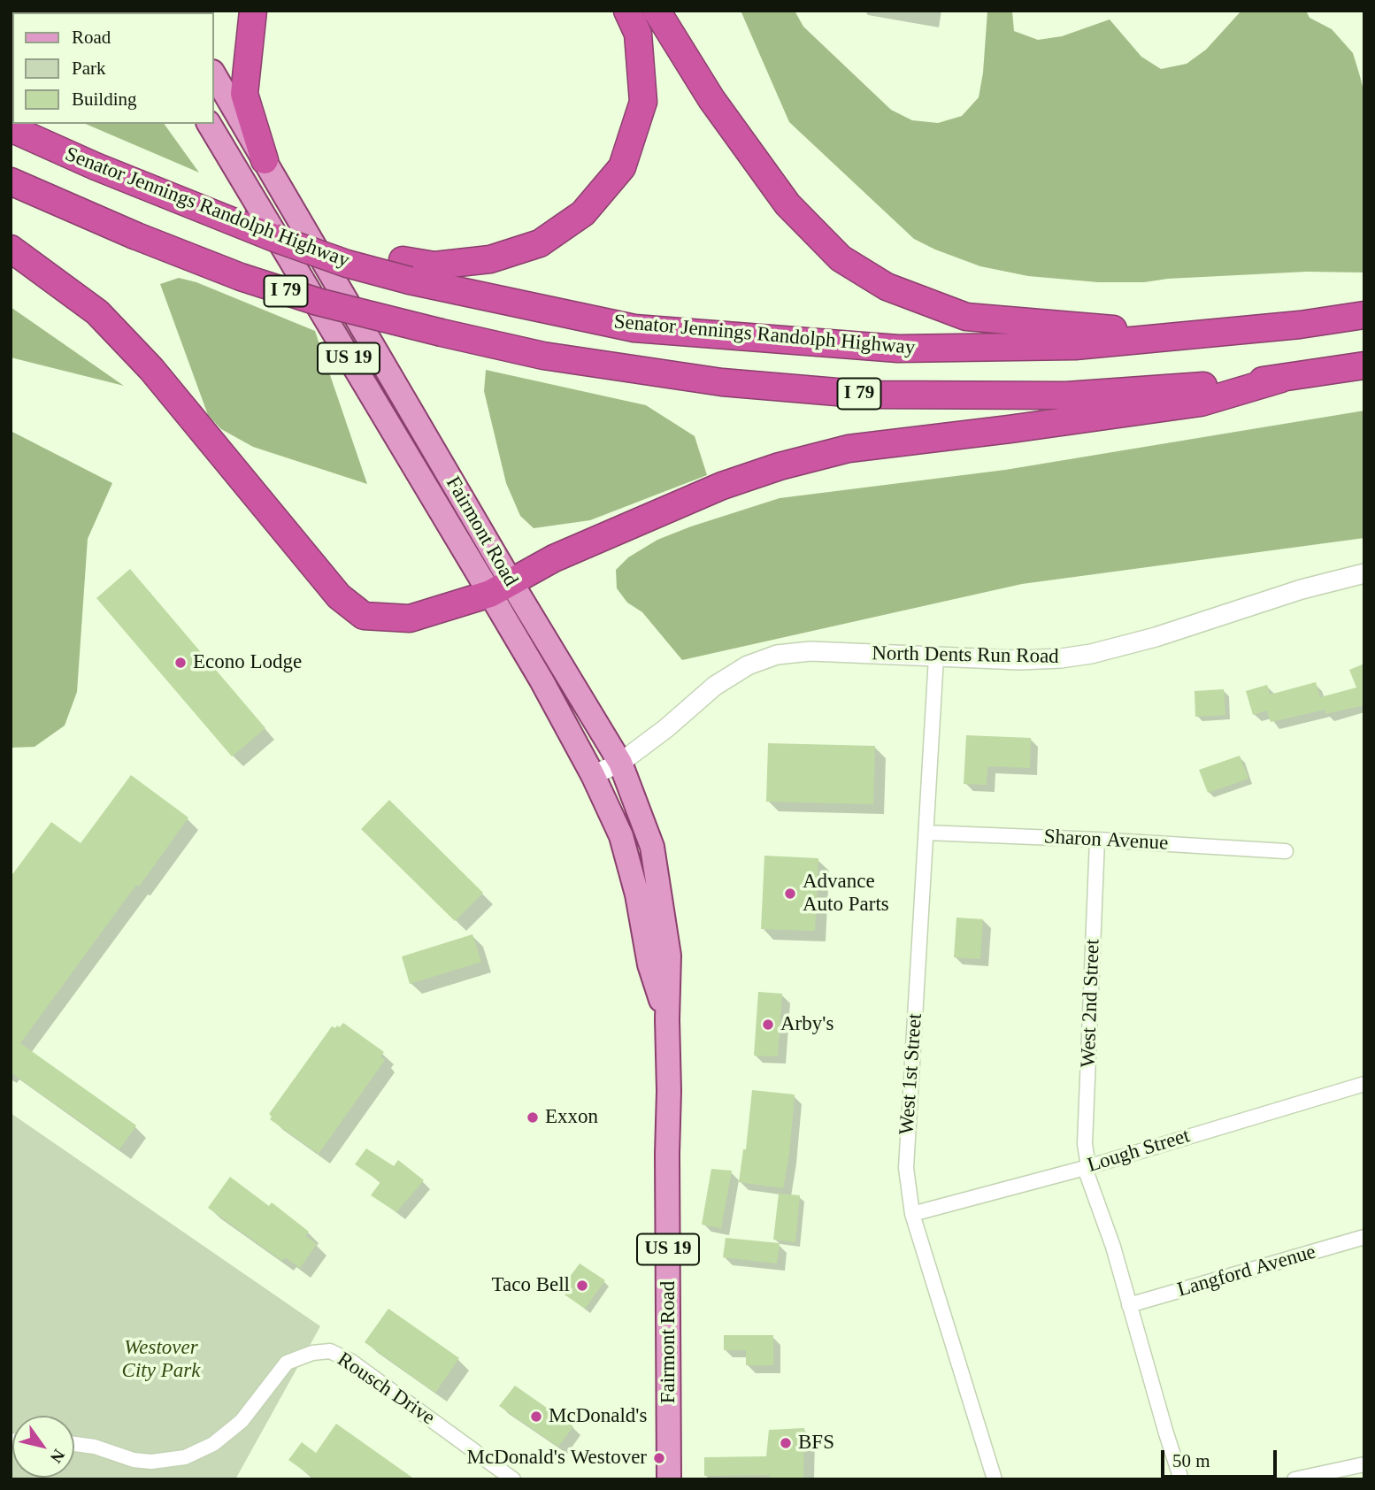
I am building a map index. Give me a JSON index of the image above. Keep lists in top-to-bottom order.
{
  "streets": {
    "highway": ["Senator Jennings Randolph Highway", "I 79"],
    "main road": ["US 19", "Fairmont Road"],
    "street": [
      "North Dents Run Road",
      "Sharon Avenue",
      "West 2nd Street",
      "West 1st Street",
      "Lough Street",
      "Langford Avenue",
      "Rousch Drive"
    ]
  },
  "crossings": [
    ["Fairmont Road", "North Dents Run Road"],
    ["North Dents Run Road", "West 1st Street"],
    ["Sharon Avenue", "West 2nd Street"],
    ["Sharon Avenue", "West 1st Street"],
    ["West 2nd Street", "Lough Street"],
    ["West 2nd Street", "Langford Avenue"],
    ["West 1st Street", "Lough Street"]
  ],
  "parks": ["Westover City Park"],
  "places": [
    "Econo Lodge",
    "Advance Auto Parts",
    "Arby's",
    "Exxon",
    "Taco Bell",
    "McDonald's",
    "BFS",
    "McDonald's Westover"
  ],
  "legend": ["Road", "Park", "Building"],
  "scale_bar": "50 m",
  "north": "bottom right"
}
